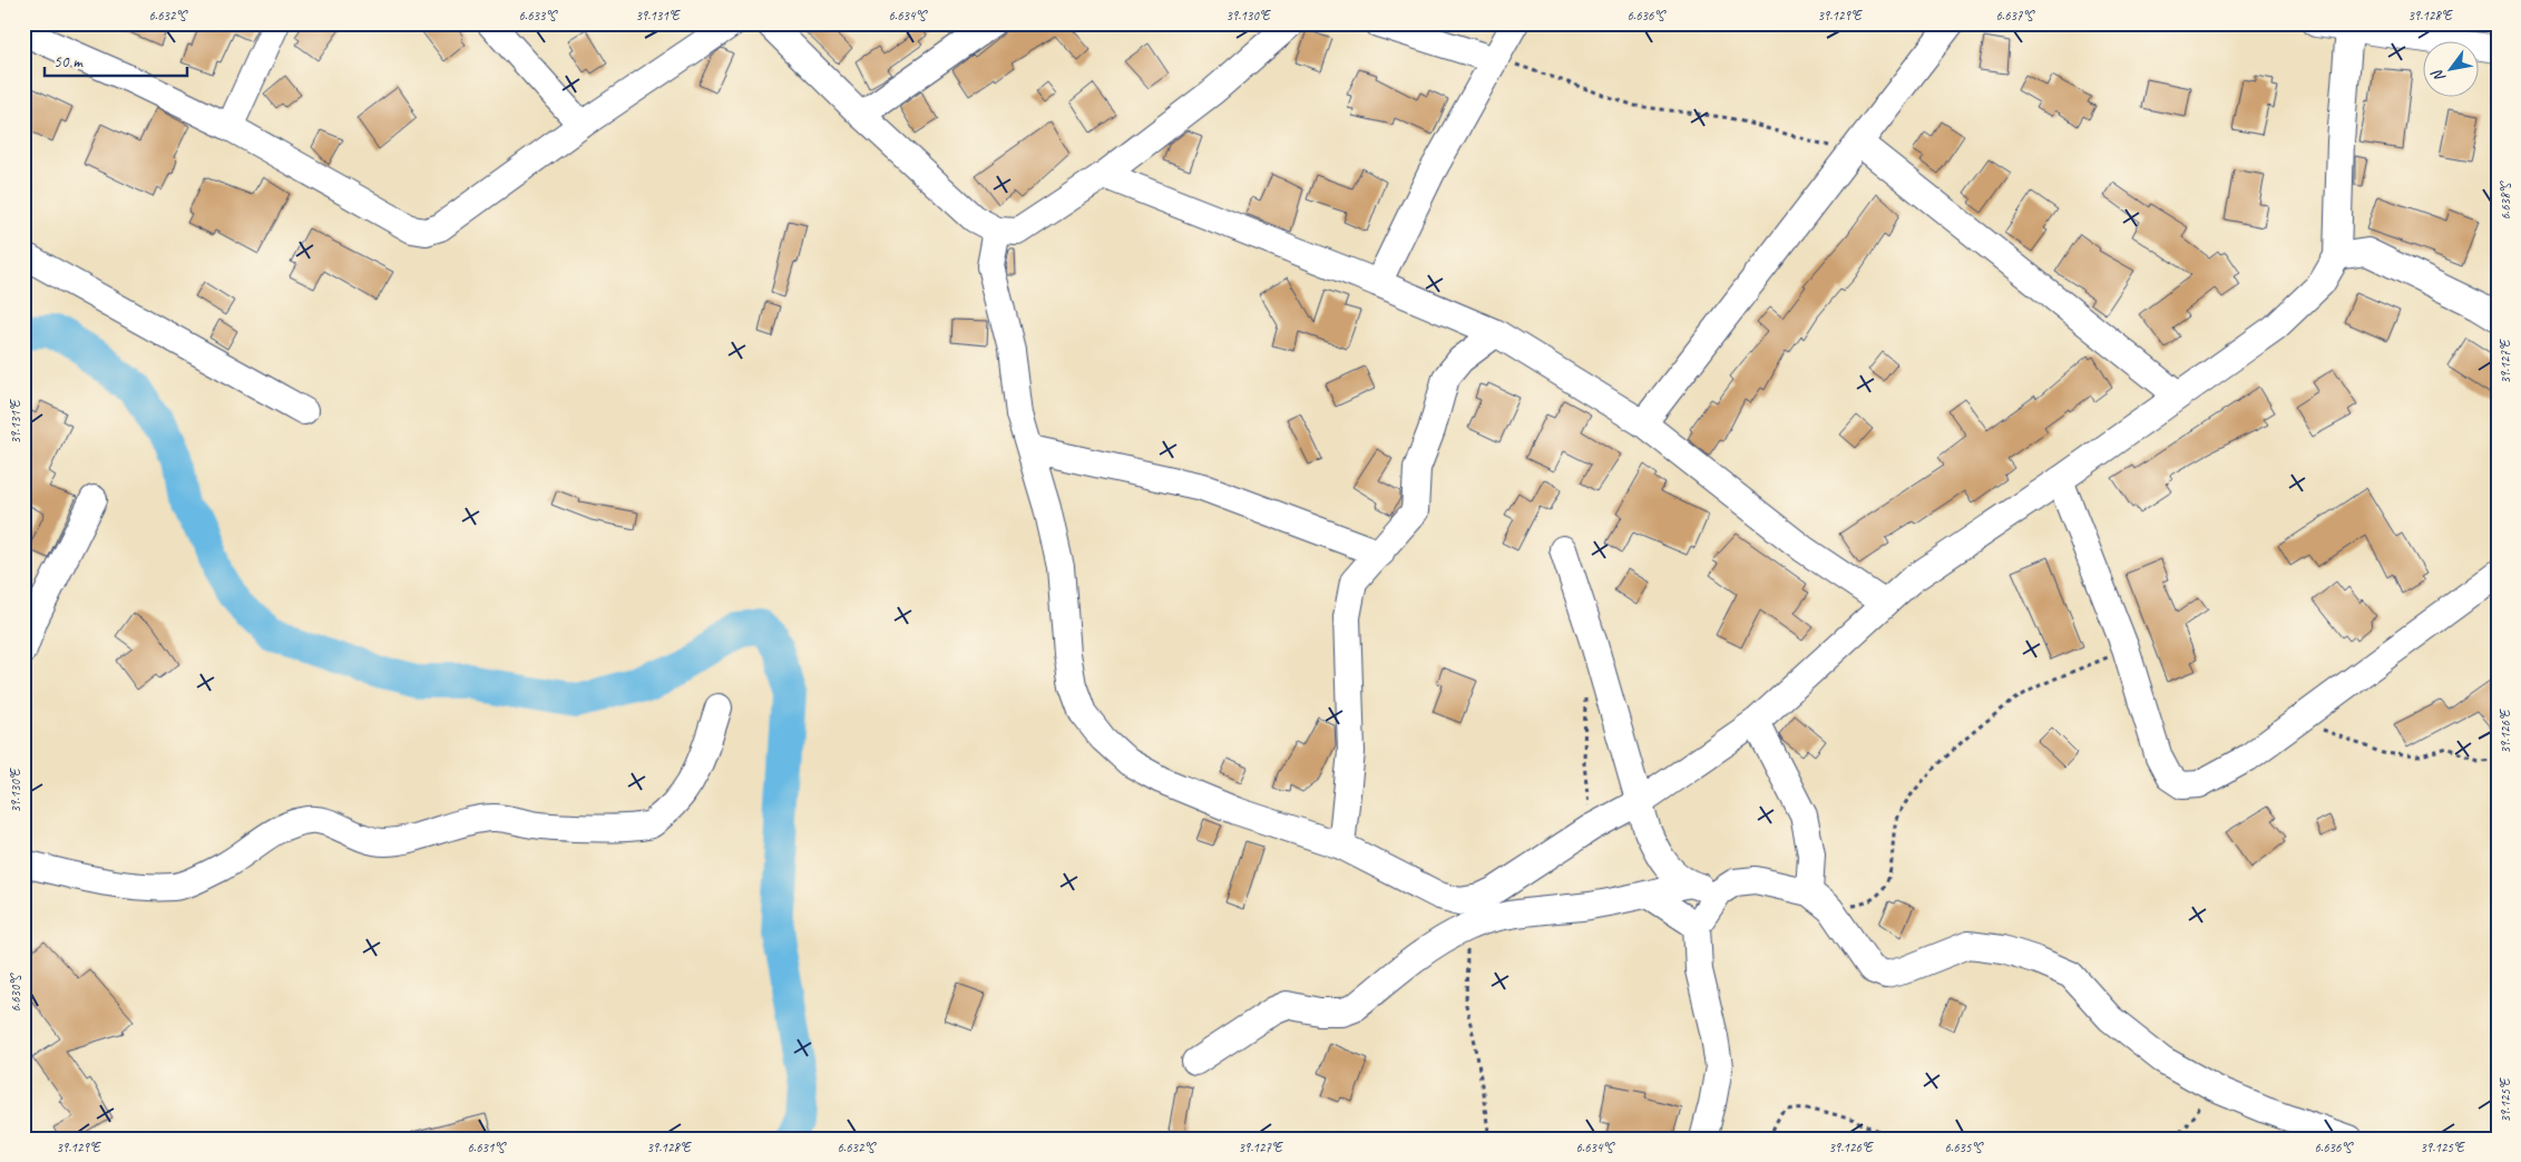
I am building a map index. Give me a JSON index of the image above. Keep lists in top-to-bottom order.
{
  "scale_bar": "50 m",
  "north": "bottom left",
  "coordinates": [
    "6.632°S",
    "6.633°S",
    "39.131°E",
    "6.634°S",
    "39.130°E",
    "6.636°S",
    "39.129°E",
    "6.637°S",
    "39.128°E",
    "6.638°S",
    "39.127°E",
    "39.126°E",
    "6.630°S",
    "39.125°E",
    "6.631°S",
    "6.635°S"
  ]
}
